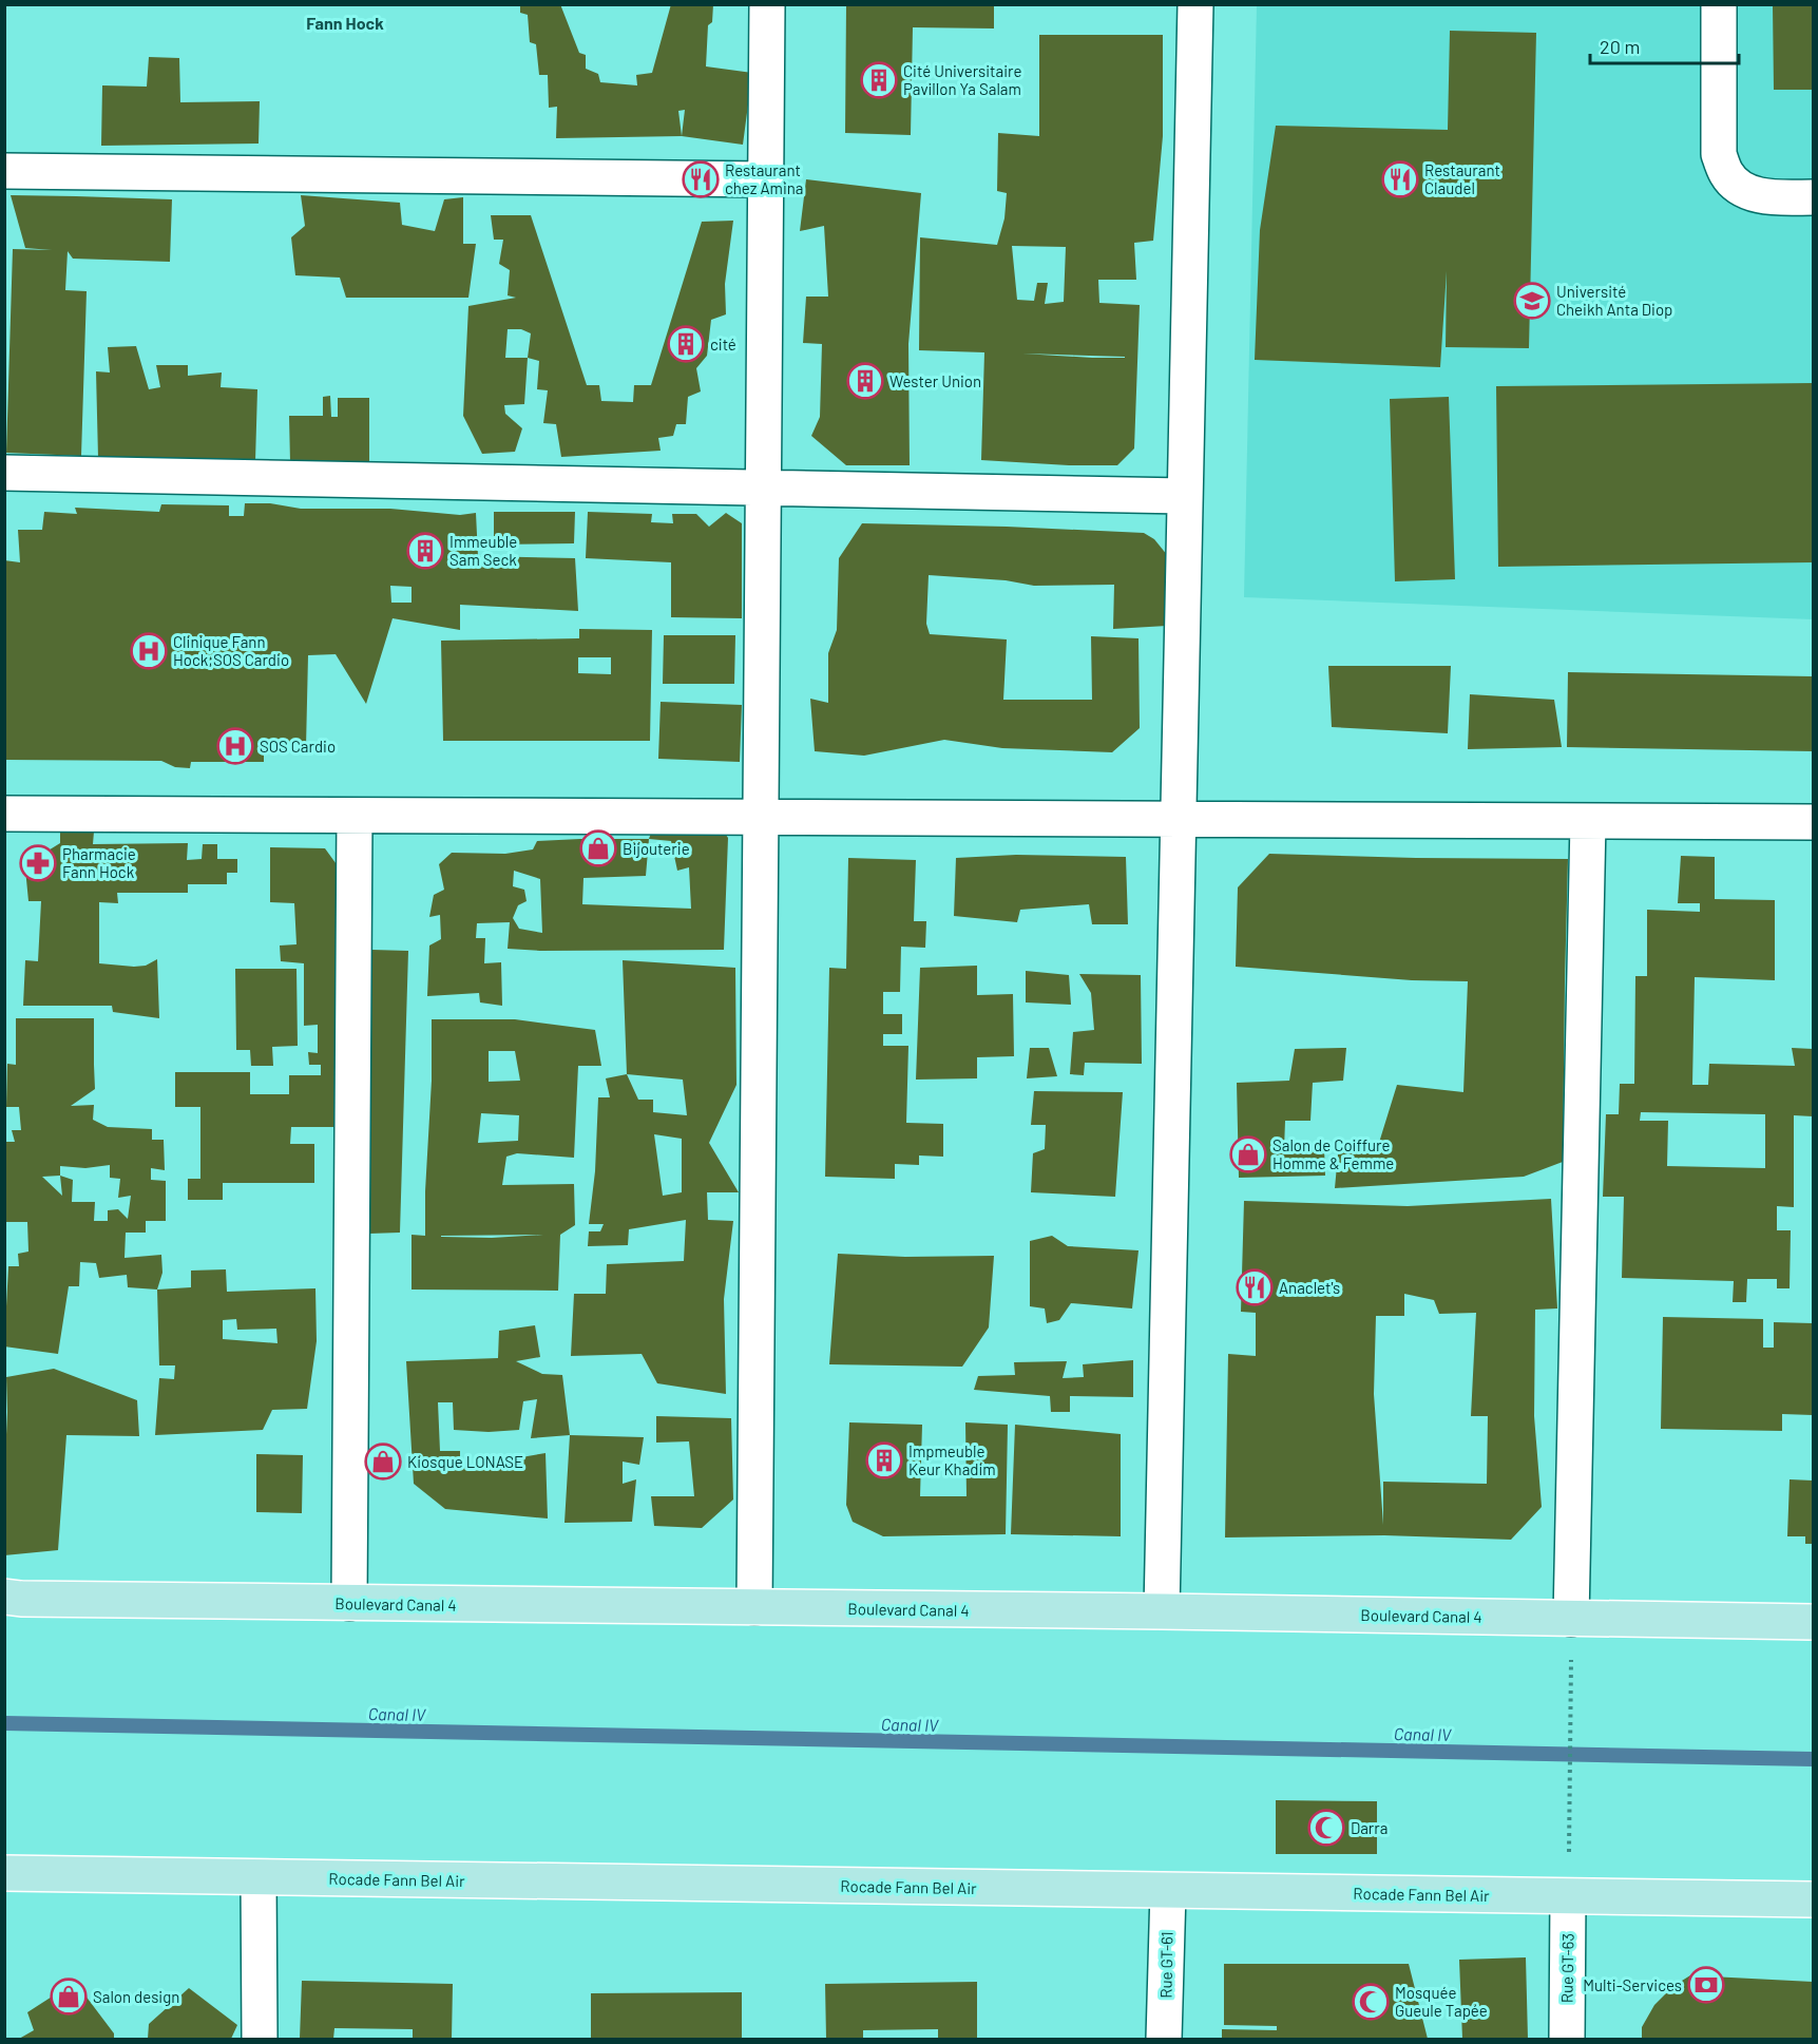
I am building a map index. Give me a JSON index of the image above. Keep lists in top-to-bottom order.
{
  "streets": {
    "main road": ["Boulevard Canal 4", "Rocade Fann Bel Air"],
    "street": ["Rue GT-61", "Rue GT-63"]
  },
  "crossings": [
    ["Rocade Fann Bel Air", "Rue GT-61"],
    ["Rocade Fann Bel Air", "Rue GT-63"]
  ],
  "districts": ["Fann Hock"],
  "water": ["Canal IV"],
  "places": {
    "building": [
      "Cité Universitaire Pavillon Ya Salam",
      "cité",
      "Wester Union",
      "Immeuble Sam Seck",
      "Impmeuble Keur Khadim"
    ],
    "restaurant": ["Restaurant chez Amina", "Restaurant Claudel", "Anaclet's"],
    "school or university": ["Université Cheikh Anta Diop"],
    "hospital": ["Clinique Fann Hock;SOS Cardio", "SOS Cardio"],
    "shop": [
      "Bijouterie",
      "Salon de Coiffure Homme & Femme",
      "Kiosque LONASE",
      "Salon design"
    ],
    "pharmacy": ["Pharmacie Fann Hock"],
    "mosque": ["Darra", "Mosquée Gueule Tapée"],
    "bank": ["Multi-Services"]
  },
  "scale_bar": "20 m"
}
